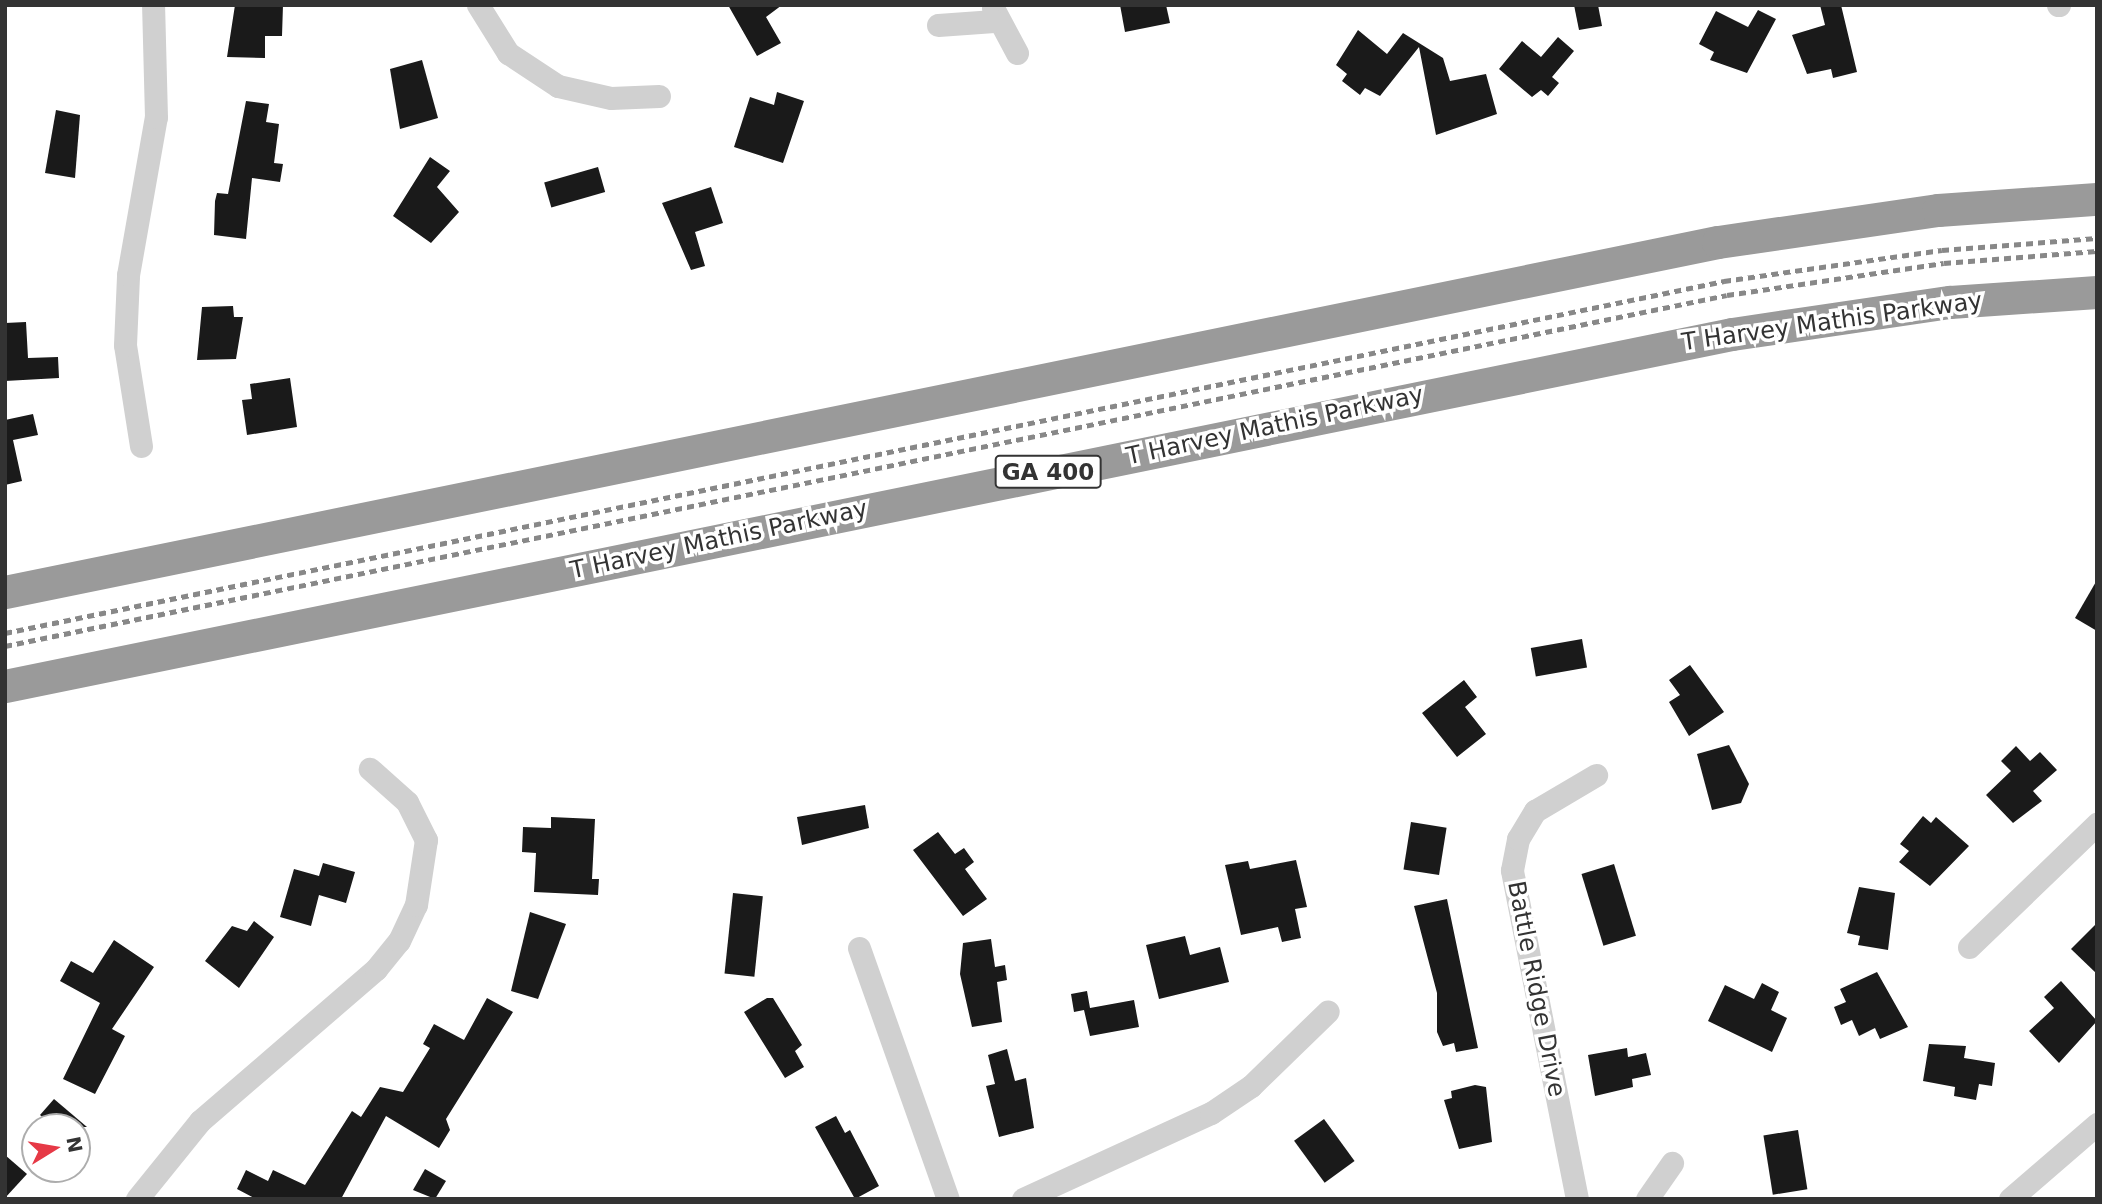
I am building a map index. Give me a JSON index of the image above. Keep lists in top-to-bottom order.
{
  "streets": {
    "highway": ["T Harvey Mathis Parkway", "GA 400"],
    "street": ["Battle Ridge Drive"]
  },
  "north": "right"
}
